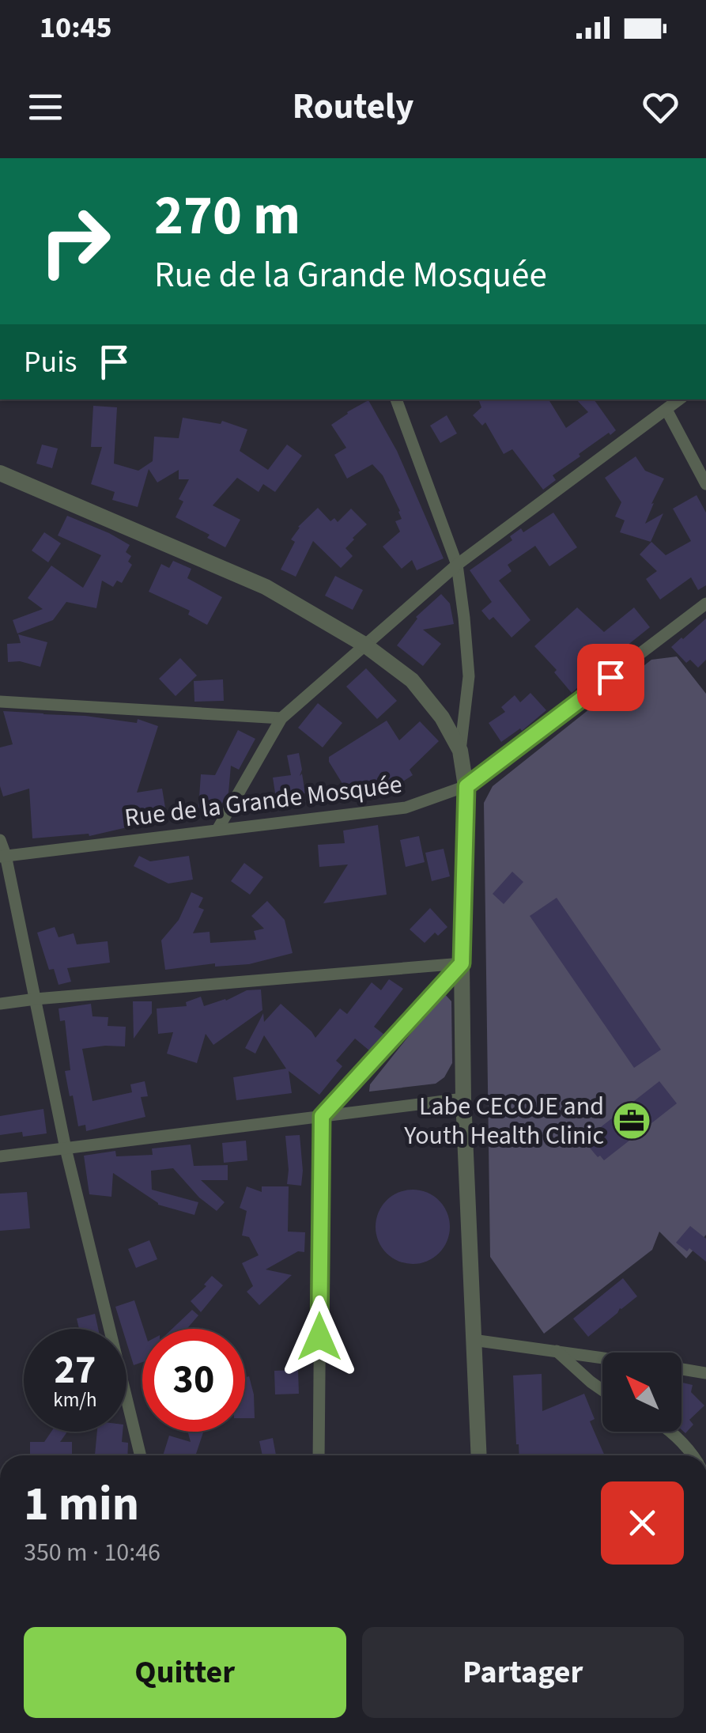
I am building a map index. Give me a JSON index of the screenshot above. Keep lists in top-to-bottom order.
{
  "streets": {
    "street": ["Rue de la Grande Mosquée"]
  },
  "places": {
    "office": ["Labe CECOJE and Youth Health Clinic"]
  },
  "north": "top left",
  "page": {
    "status": "10:45",
    "header": "Routely",
    "turn": ["270 m", "Rue de la Grande Mosquée"],
    "then": "Puis",
    "speed": "27 km/h",
    "limit": "30",
    "heading": ["1 min", "350 m · 10:46"],
    "buttons": ["Quitter", "Partager"]
  }
}
